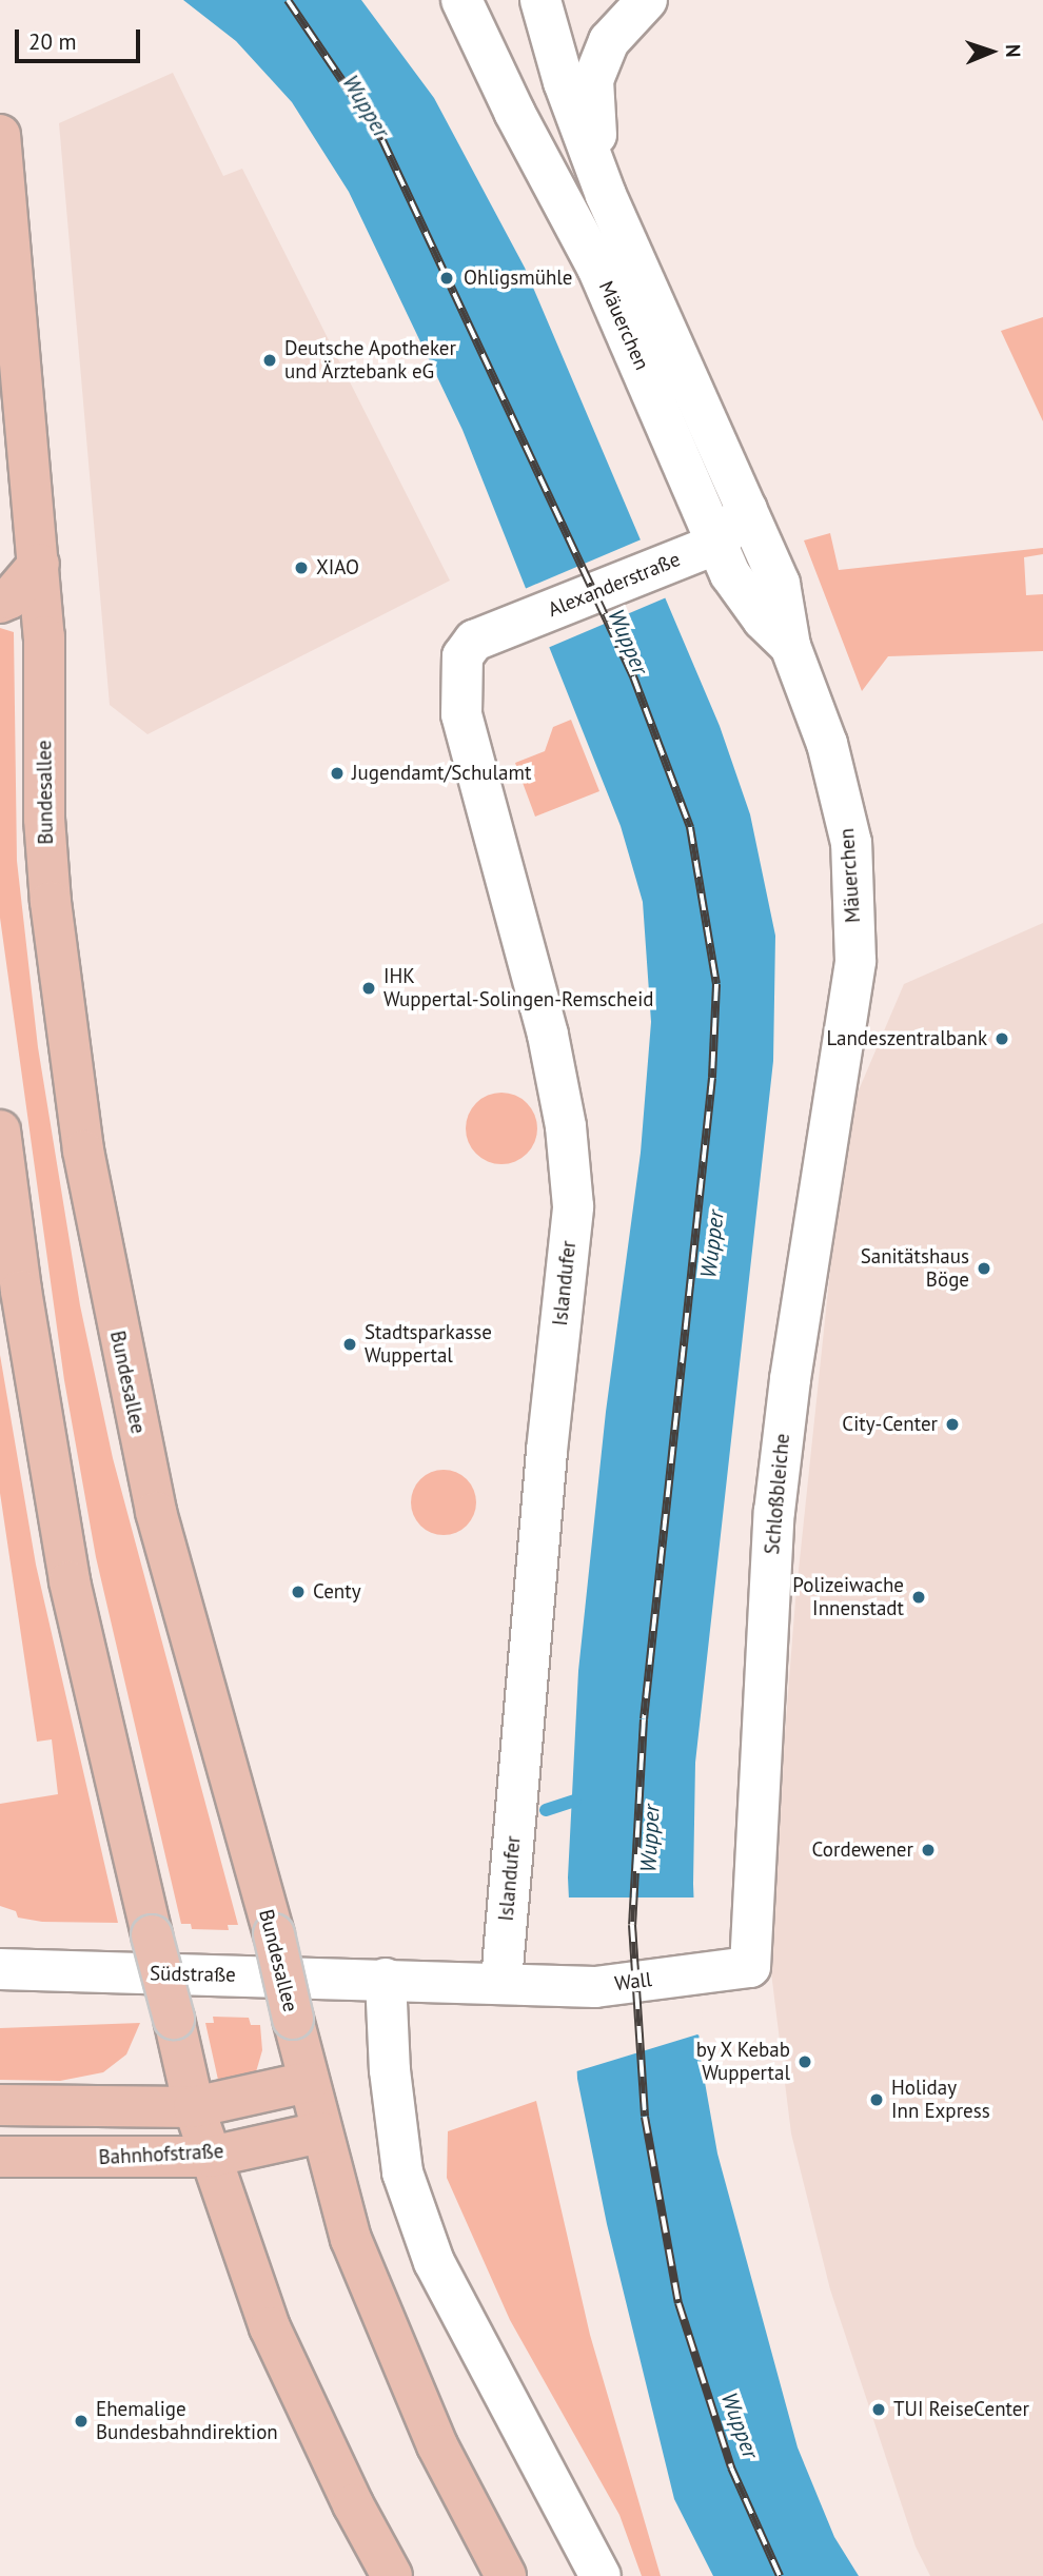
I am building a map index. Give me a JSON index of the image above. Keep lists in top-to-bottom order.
{
  "streets": {
    "main road": ["Bundesallee", "Bahnhofstraße"],
    "street": [
      "Mäuerchen",
      "Alexanderstraße",
      "Islandufer",
      "Schloßbleiche",
      "Südstraße",
      "Wall"
    ]
  },
  "crossings": [
    ["Mäuerchen", "Alexanderstraße"],
    ["Mäuerchen", "Schloßbleiche"],
    ["Alexanderstraße", "Islandufer"],
    ["Bundesallee", "Bahnhofstraße"],
    ["Islandufer", "Wall"],
    ["Schloßbleiche", "Wall"]
  ],
  "water": ["Wupper"],
  "places": [
    "Ohligsmühle",
    "Deutsche Apotheker und Ärztebank eG",
    "XIAO",
    "Jugendamt/Schulamt",
    "IHK Wuppertal-Solingen-Remscheid",
    "Landeszentralbank",
    "Sanitätshaus Böge",
    "Stadtsparkasse Wuppertal",
    "City-Center",
    "Centy",
    "Polizeiwache Innenstadt",
    "Cordewener",
    "by X Kebab Wuppertal",
    "Holiday Inn Express",
    "TUI ReiseCenter",
    "Ehemalige Bundesbahndirektion"
  ],
  "scale_bar": "20 m",
  "north": "right"
}
